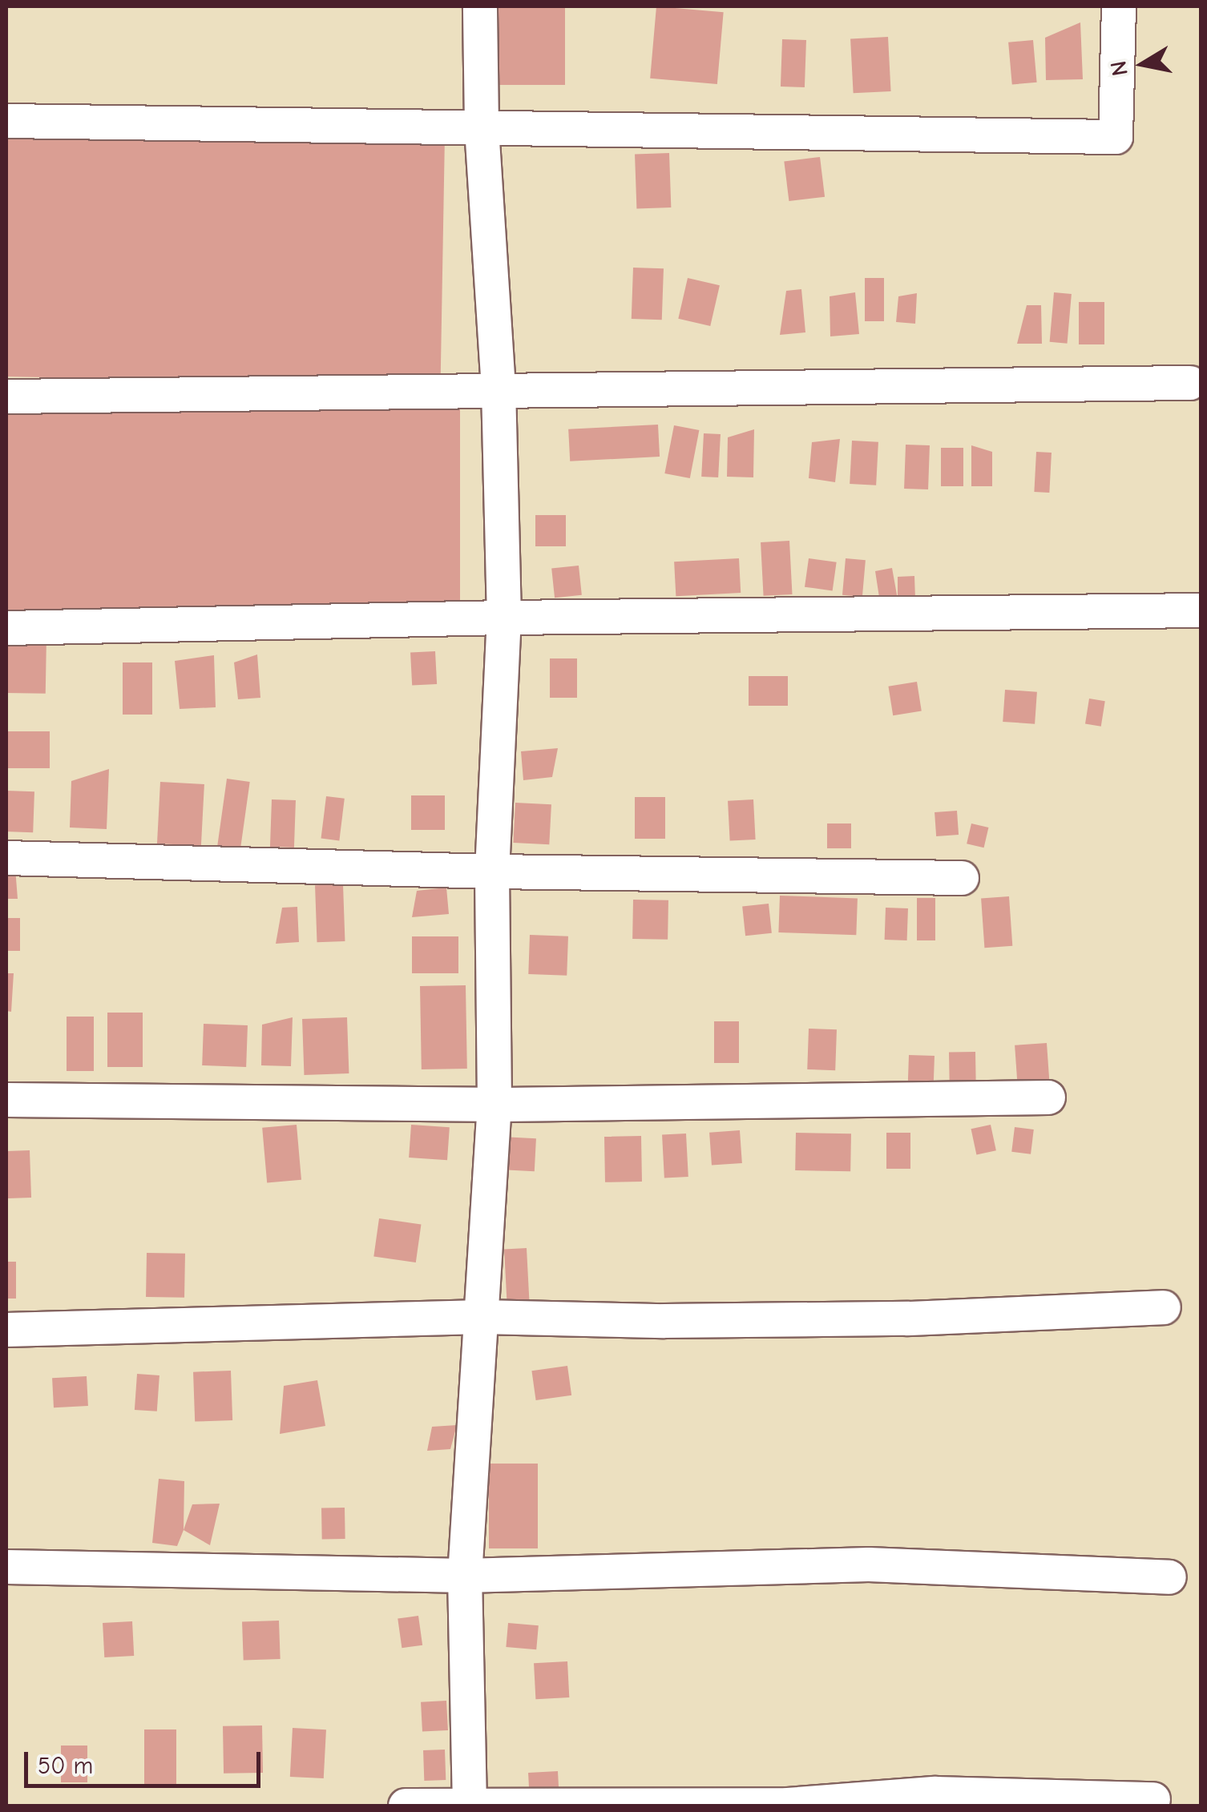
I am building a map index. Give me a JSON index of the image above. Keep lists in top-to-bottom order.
{
  "scale_bar": "50 m",
  "north": "left"
}
